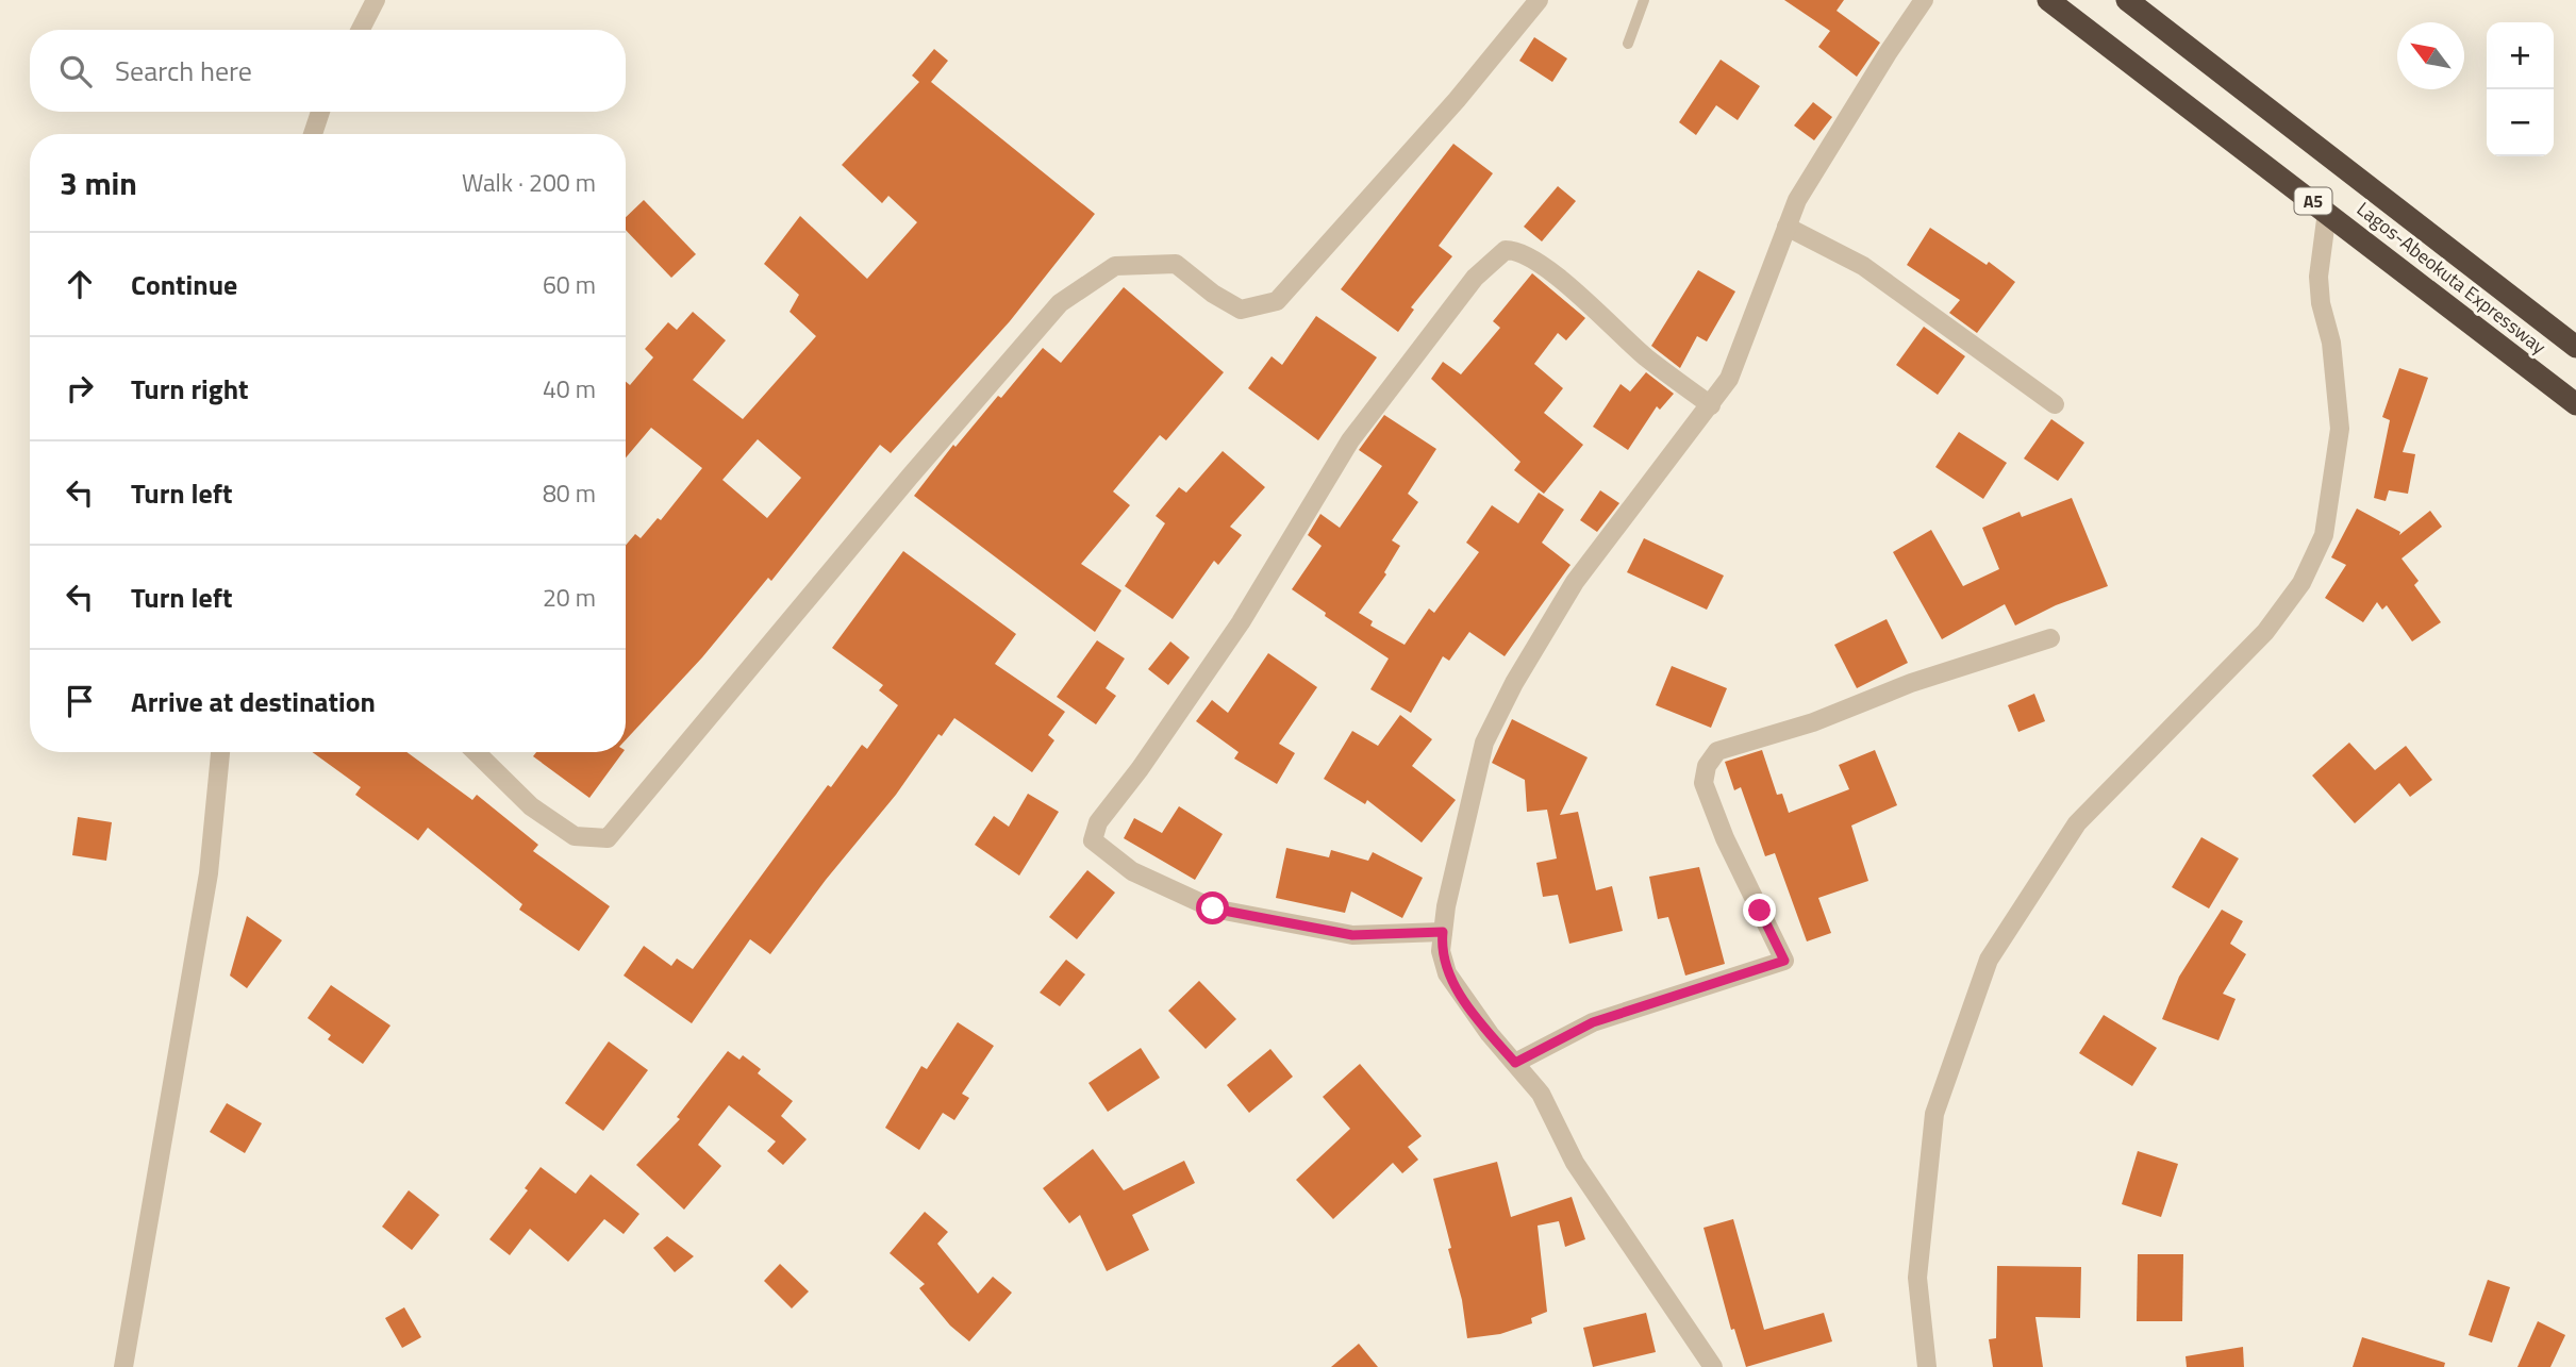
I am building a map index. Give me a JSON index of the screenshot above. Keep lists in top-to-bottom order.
{
  "streets": {
    "highway": ["A5", "Lagos-Abeokuta Expressway"]
  },
  "north": "top left",
  "page": {
    "map_buttons": ["+", "−"],
    "search": "Search here",
    "heading": ["3 min", "Walk · 200 m"],
    "list": [
      ["Continue", "60 m"],
      ["Turn right", "40 m"],
      ["Turn left", "80 m"],
      ["Turn left", "20 m"],
      "Arrive at destination"
    ]
  }
}
